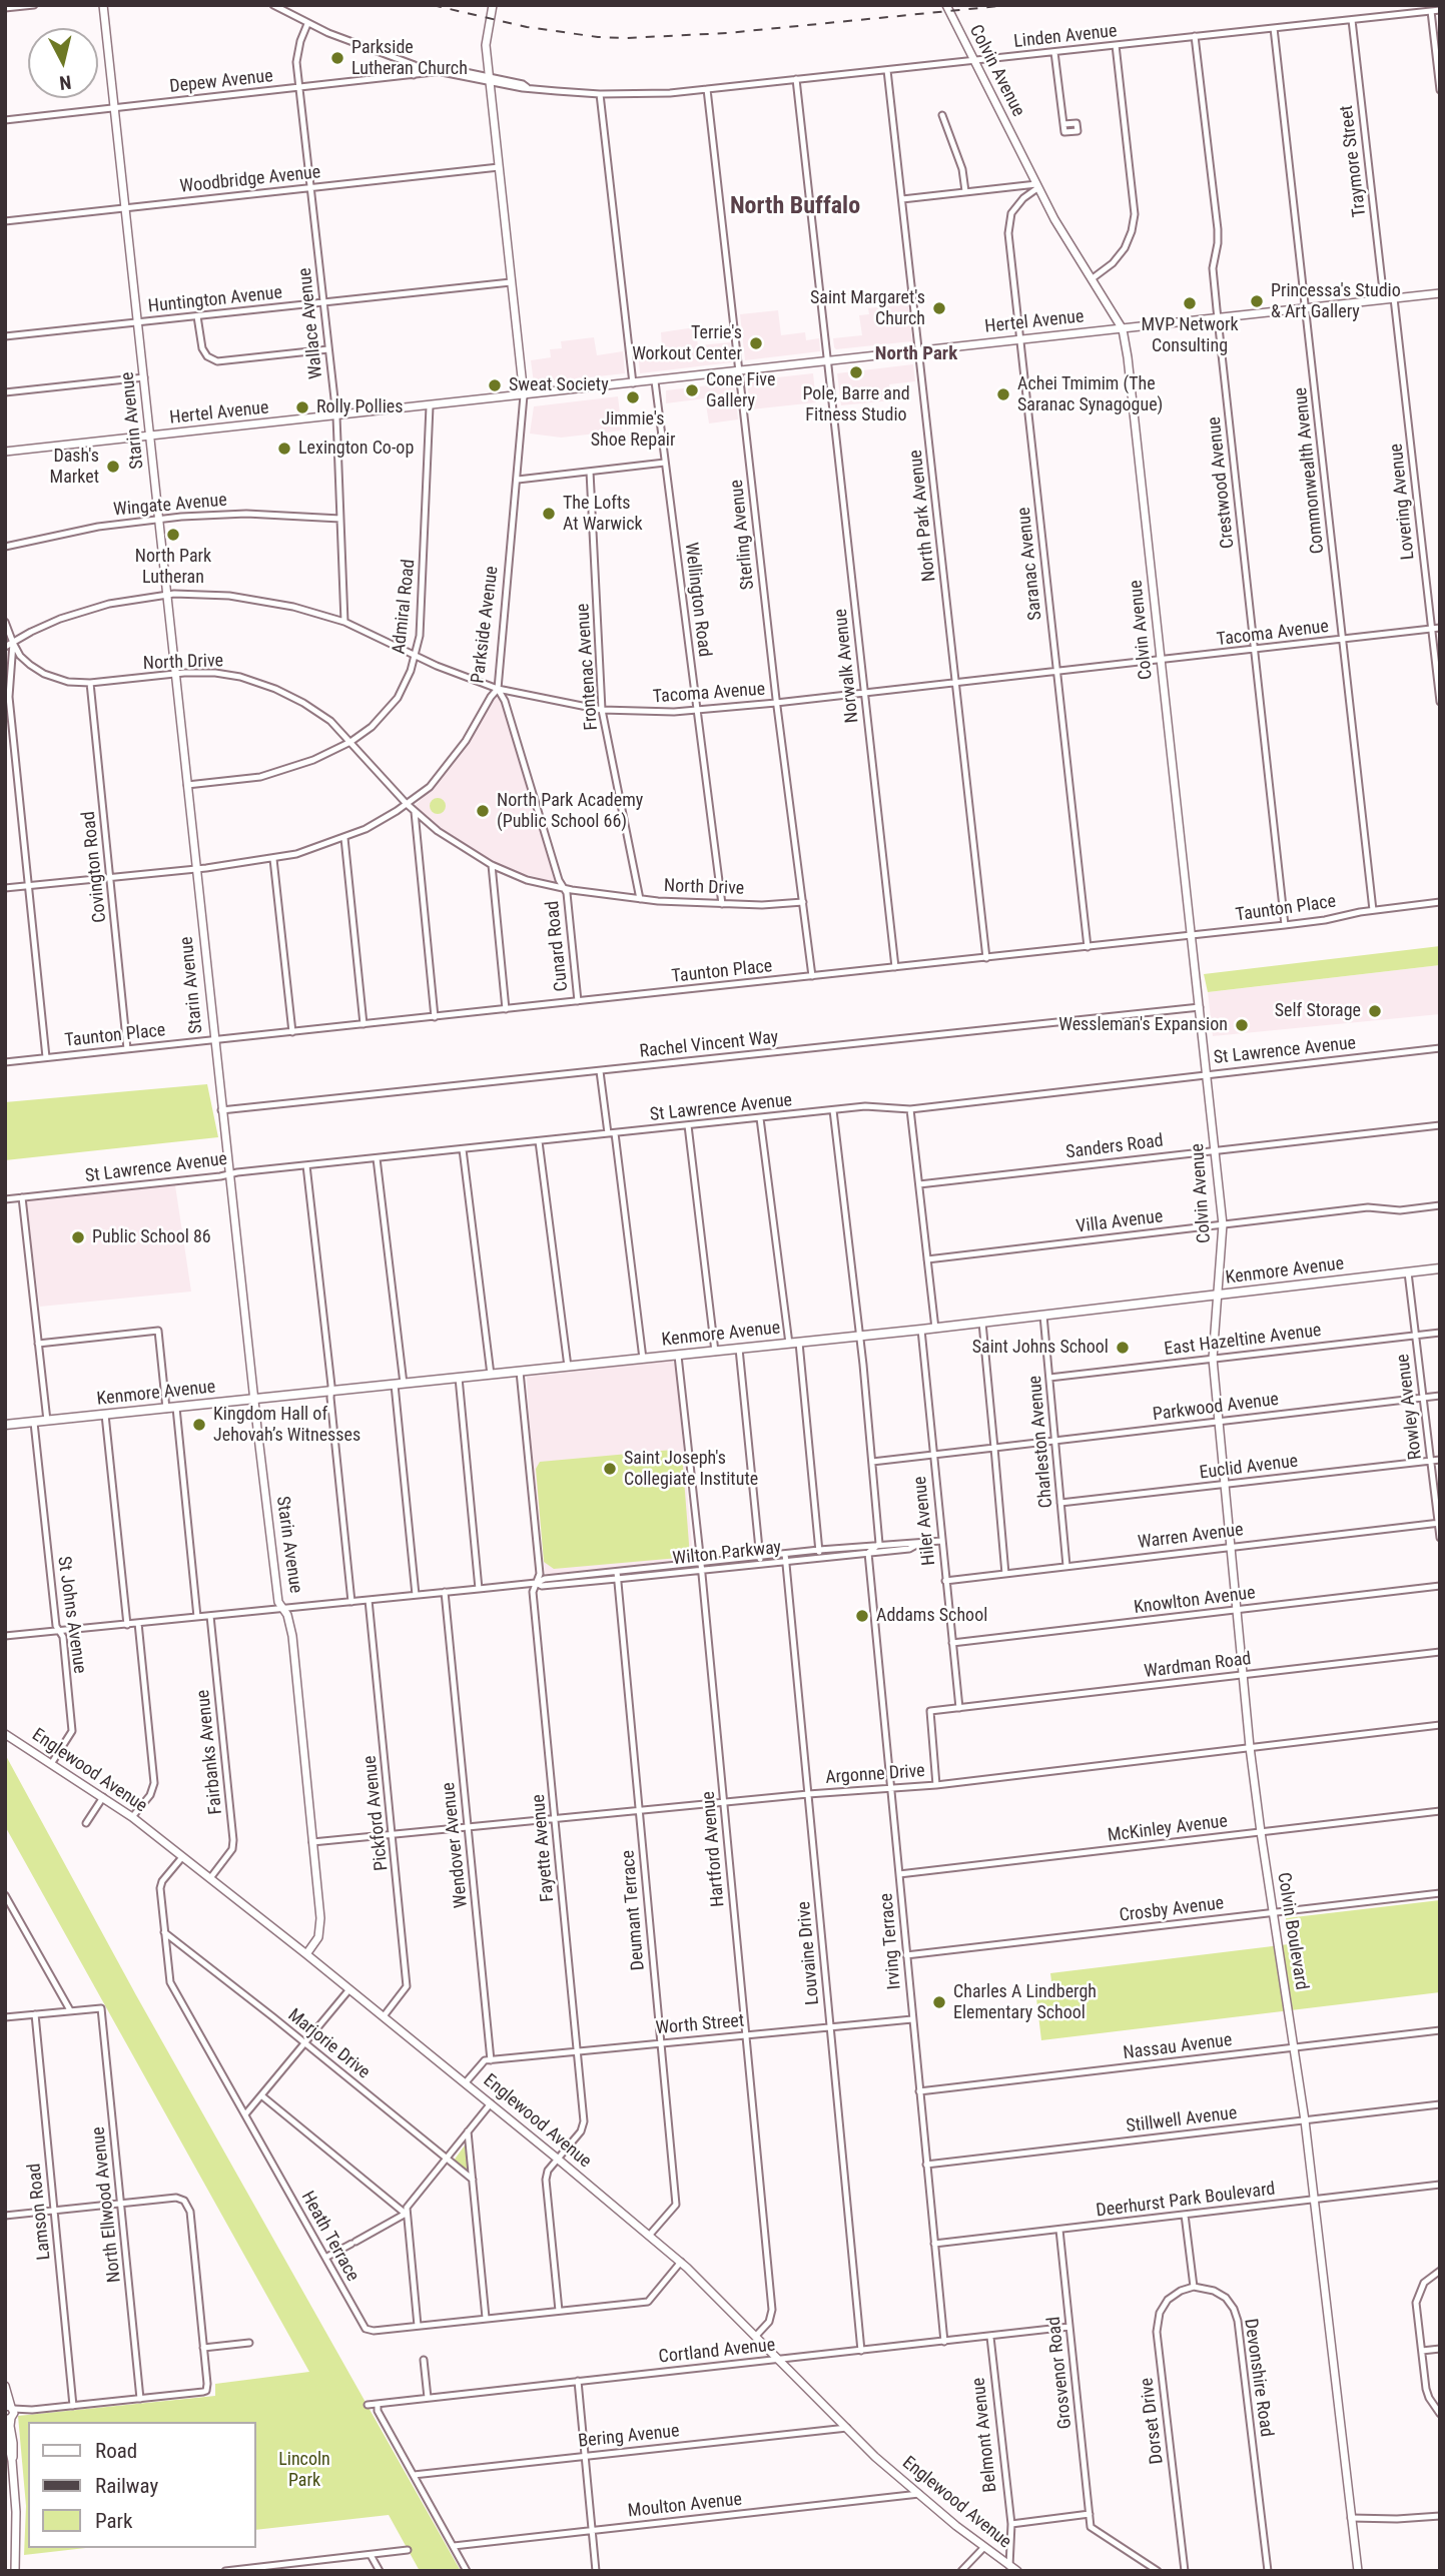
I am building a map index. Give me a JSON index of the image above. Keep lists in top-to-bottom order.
{
  "streets": {
    "main road": ["Kenmore Avenue"],
    "street": [
      "Linden Avenue",
      "Colvin Avenue",
      "Depew Avenue",
      "Traymore Street",
      "Woodbridge Avenue",
      "Huntington Avenue",
      "Hertel Avenue",
      "Wallace Avenue",
      "Starin Avenue",
      "Commonwealth Avenue",
      "Crestwood Avenue",
      "Lovering Avenue",
      "Wingate Avenue",
      "North Park Avenue",
      "Sterling Avenue",
      "Saranac Avenue",
      "Wellington Road",
      "Admiral Road",
      "Parkside Avenue",
      "Tacoma Avenue",
      "North Drive",
      "Norwalk Avenue",
      "Frontenac Avenue",
      "Covington Road",
      "Taunton Place",
      "Cunard Road",
      "Rachel Vincent Way",
      "St Lawrence Avenue",
      "Sanders Road",
      "Villa Avenue",
      "East Hazeltine Avenue",
      "Rowley Avenue",
      "Parkwood Avenue",
      "Charleston Avenue",
      "Euclid Avenue",
      "Hiler Avenue",
      "Warren Avenue",
      "Wilton Parkway",
      "Knowlton Avenue",
      "St Johns Avenue",
      "Wardman Road",
      "Fairbanks Avenue",
      "Englewood Avenue",
      "Argonne Drive",
      "Pickford Avenue",
      "McKinley Avenue",
      "Wendover Avenue",
      "Fayette Avenue",
      "Hartford Avenue",
      "Deumant Terrace",
      "Crosby Avenue",
      "Colvin Boulevard",
      "Irving Terrace",
      "Louvaine Drive",
      "Worth Street",
      "Marjorie Drive",
      "Nassau Avenue",
      "Stillwell Avenue",
      "Deerhurst Park Boulevard",
      "North Ellwood Avenue",
      "Lamson Road",
      "Heath Terrace",
      "Cortland Avenue",
      "Grosvenor Road",
      "Devonshire Road",
      "Dorset Drive",
      "Belmont Avenue",
      "Bering Avenue",
      "Moulton Avenue"
    ]
  },
  "crossings": [
    ["Linden Avenue", "Colvin Avenue"],
    ["Linden Avenue", "Depew Avenue"],
    ["Linden Avenue", "Traymore Street"],
    ["Linden Avenue", "Commonwealth Avenue"],
    ["Linden Avenue", "Crestwood Avenue"],
    ["Linden Avenue", "North Park Avenue"],
    ["Linden Avenue", "Sterling Avenue"],
    ["Linden Avenue", "Parkside Avenue"],
    ["Colvin Avenue", "Hertel Avenue"],
    ["Colvin Avenue", "Saranac Avenue"],
    ["Colvin Avenue", "Tacoma Avenue"],
    ["Colvin Avenue", "Taunton Place"],
    ["Colvin Avenue", "Rachel Vincent Way"],
    ["Colvin Avenue", "St Lawrence Avenue"],
    ["Colvin Avenue", "Sanders Road"],
    ["Colvin Avenue", "Villa Avenue"],
    ["Colvin Avenue", "Kenmore Avenue"],
    ["Colvin Avenue", "Colvin Boulevard"],
    ["Depew Avenue", "Wallace Avenue"],
    ["Depew Avenue", "Starin Avenue"],
    ["Depew Avenue", "Parkside Avenue"],
    ["Traymore Street", "Hertel Avenue"],
    ["Woodbridge Avenue", "Wallace Avenue"],
    ["Woodbridge Avenue", "Starin Avenue"],
    ["Woodbridge Avenue", "Parkside Avenue"],
    ["Huntington Avenue", "Wallace Avenue"],
    ["Huntington Avenue", "Starin Avenue"],
    ["Huntington Avenue", "Parkside Avenue"],
    ["Hertel Avenue", "Wallace Avenue"],
    ["Hertel Avenue", "Starin Avenue"],
    ["Hertel Avenue", "Commonwealth Avenue"],
    ["Hertel Avenue", "Crestwood Avenue"],
    ["Hertel Avenue", "Lovering Avenue"],
    ["Hertel Avenue", "North Park Avenue"],
    ["Hertel Avenue", "Sterling Avenue"],
    ["Hertel Avenue", "Saranac Avenue"],
    ["Hertel Avenue", "Wellington Road"],
    ["Hertel Avenue", "Admiral Road"],
    ["Hertel Avenue", "Parkside Avenue"],
    ["Hertel Avenue", "Norwalk Avenue"],
    ["Wallace Avenue", "Wingate Avenue"],
    ["Wallace Avenue", "Tacoma Avenue"],
    ["Starin Avenue", "Wingate Avenue"],
    ["Starin Avenue", "Admiral Road"],
    ["Starin Avenue", "Parkside Avenue"],
    ["Starin Avenue", "Tacoma Avenue"],
    ["Starin Avenue", "North Drive"],
    ["Starin Avenue", "Taunton Place"],
    ["Starin Avenue", "Rachel Vincent Way"],
    ["Starin Avenue", "St Lawrence Avenue"],
    ["Starin Avenue", "Kenmore Avenue"],
    ["Starin Avenue", "Englewood Avenue"],
    ["Starin Avenue", "Argonne Drive"],
    ["Commonwealth Avenue", "Tacoma Avenue"],
    ["Commonwealth Avenue", "Taunton Place"],
    ["Crestwood Avenue", "Tacoma Avenue"],
    ["Crestwood Avenue", "Taunton Place"],
    ["Lovering Avenue", "Tacoma Avenue"],
    ["North Park Avenue", "Tacoma Avenue"],
    ["North Park Avenue", "Taunton Place"],
    ["Sterling Avenue", "Tacoma Avenue"],
    ["Sterling Avenue", "North Drive"],
    ["Sterling Avenue", "Taunton Place"],
    ["Saranac Avenue", "Tacoma Avenue"],
    ["Saranac Avenue", "Taunton Place"],
    ["Wellington Road", "Tacoma Avenue"],
    ["Wellington Road", "North Drive"],
    ["Admiral Road", "Tacoma Avenue"],
    ["Admiral Road", "North Drive"],
    ["Parkside Avenue", "Tacoma Avenue"],
    ["Parkside Avenue", "North Drive"],
    ["Parkside Avenue", "Covington Road"],
    ["Parkside Avenue", "Cunard Road"],
    ["Tacoma Avenue", "North Drive"],
    ["Tacoma Avenue", "Norwalk Avenue"],
    ["Tacoma Avenue", "Frontenac Avenue"],
    ["Tacoma Avenue", "Cunard Road"],
    ["North Drive", "Frontenac Avenue"],
    ["North Drive", "Covington Road"],
    ["North Drive", "Cunard Road"],
    ["Norwalk Avenue", "Taunton Place"],
    ["Covington Road", "Taunton Place"],
    ["Taunton Place", "Cunard Road"],
    ["Kenmore Avenue", "Rowley Avenue"],
    ["Kenmore Avenue", "Charleston Avenue"],
    ["Kenmore Avenue", "Hiler Avenue"],
    ["Kenmore Avenue", "St Johns Avenue"],
    ["Kenmore Avenue", "Fayette Avenue"],
    ["Kenmore Avenue", "Hartford Avenue"],
    ["Kenmore Avenue", "Colvin Boulevard"],
    ["East Hazeltine Avenue", "Rowley Avenue"],
    ["East Hazeltine Avenue", "Charleston Avenue"],
    ["East Hazeltine Avenue", "Colvin Boulevard"],
    ["Rowley Avenue", "Parkwood Avenue"],
    ["Rowley Avenue", "Euclid Avenue"],
    ["Rowley Avenue", "Warren Avenue"],
    ["Parkwood Avenue", "Charleston Avenue"],
    ["Parkwood Avenue", "Hiler Avenue"],
    ["Parkwood Avenue", "Colvin Boulevard"],
    ["Charleston Avenue", "Euclid Avenue"],
    ["Charleston Avenue", "Warren Avenue"],
    ["Euclid Avenue", "Colvin Boulevard"],
    ["Hiler Avenue", "Warren Avenue"],
    ["Hiler Avenue", "Wilton Parkway"],
    ["Hiler Avenue", "Knowlton Avenue"],
    ["Hiler Avenue", "Wardman Road"],
    ["Warren Avenue", "Colvin Boulevard"],
    ["Wilton Parkway", "Pickford Avenue"],
    ["Wilton Parkway", "Wendover Avenue"],
    ["Wilton Parkway", "Fayette Avenue"],
    ["Wilton Parkway", "Hartford Avenue"],
    ["Wilton Parkway", "Deumant Terrace"],
    ["Wilton Parkway", "Irving Terrace"],
    ["Wilton Parkway", "Louvaine Drive"],
    ["Knowlton Avenue", "Colvin Boulevard"],
    ["St Johns Avenue", "Englewood Avenue"],
    ["Wardman Road", "Argonne Drive"],
    ["Wardman Road", "Colvin Boulevard"],
    ["Fairbanks Avenue", "Englewood Avenue"],
    ["Englewood Avenue", "Pickford Avenue"],
    ["Englewood Avenue", "Fayette Avenue"],
    ["Englewood Avenue", "Hartford Avenue"],
    ["Englewood Avenue", "Deumant Terrace"],
    ["Englewood Avenue", "Heath Terrace"],
    ["Englewood Avenue", "Cortland Avenue"],
    ["Englewood Avenue", "Belmont Avenue"],
    ["Englewood Avenue", "Bering Avenue"],
    ["Englewood Avenue", "Moulton Avenue"],
    ["Argonne Drive", "Pickford Avenue"],
    ["Argonne Drive", "Wendover Avenue"],
    ["Argonne Drive", "Fayette Avenue"],
    ["Argonne Drive", "Hartford Avenue"],
    ["Argonne Drive", "Deumant Terrace"],
    ["Argonne Drive", "Colvin Boulevard"],
    ["Argonne Drive", "Irving Terrace"],
    ["Argonne Drive", "Louvaine Drive"],
    ["McKinley Avenue", "Colvin Boulevard"],
    ["McKinley Avenue", "Irving Terrace"],
    ["Wendover Avenue", "Worth Street"],
    ["Fayette Avenue", "Worth Street"],
    ["Fayette Avenue", "Heath Terrace"],
    ["Hartford Avenue", "Worth Street"],
    ["Deumant Terrace", "Worth Street"],
    ["Crosby Avenue", "Colvin Boulevard"],
    ["Crosby Avenue", "Irving Terrace"],
    ["Colvin Boulevard", "Nassau Avenue"],
    ["Colvin Boulevard", "Stillwell Avenue"],
    ["Colvin Boulevard", "Deerhurst Park Boulevard"],
    ["Irving Terrace", "Worth Street"],
    ["Irving Terrace", "Nassau Avenue"],
    ["Irving Terrace", "Stillwell Avenue"],
    ["Irving Terrace", "Deerhurst Park Boulevard"],
    ["Irving Terrace", "Cortland Avenue"],
    ["Louvaine Drive", "Worth Street"],
    ["Louvaine Drive", "Cortland Avenue"],
    ["Marjorie Drive", "Heath Terrace"],
    ["Deerhurst Park Boulevard", "Grosvenor Road"],
    ["Cortland Avenue", "Grosvenor Road"],
    ["Cortland Avenue", "Belmont Avenue"],
    ["Devonshire Road", "Dorset Drive"]
  ],
  "districts": ["North Buffalo", "North Park"],
  "parks": ["Lincoln Park"],
  "places": [
    "Parkside Lutheran Church",
    "Princessa's Studio & Art Gallery",
    "MVP Network Consulting",
    "Saint Margaret's Church",
    "Terrie's Workout Center",
    "Pole, Barre and Fitness Studio",
    "Sweat Society",
    "Cone Five Gallery",
    "Achei Tmimim (The Saranac Synagogue)",
    "Jimmie's Shoe Repair",
    "Rolly Pollies",
    "Lexington Co-op",
    "Dash's Market",
    "The Lofts At Warwick",
    "North Park Lutheran",
    "North Park Academy (Public School 66)",
    "Self Storage",
    "Wessleman's Expansion",
    "Public School 86",
    "Saint Johns School",
    "Kingdom Hall of Jehovah’s Witnesses",
    "Saint Joseph's Collegiate Institute",
    "Addams School",
    "Charles A Lindbergh Elementary School"
  ],
  "legend": ["Road", "Railway", "Park"],
  "north": "bottom"
}
